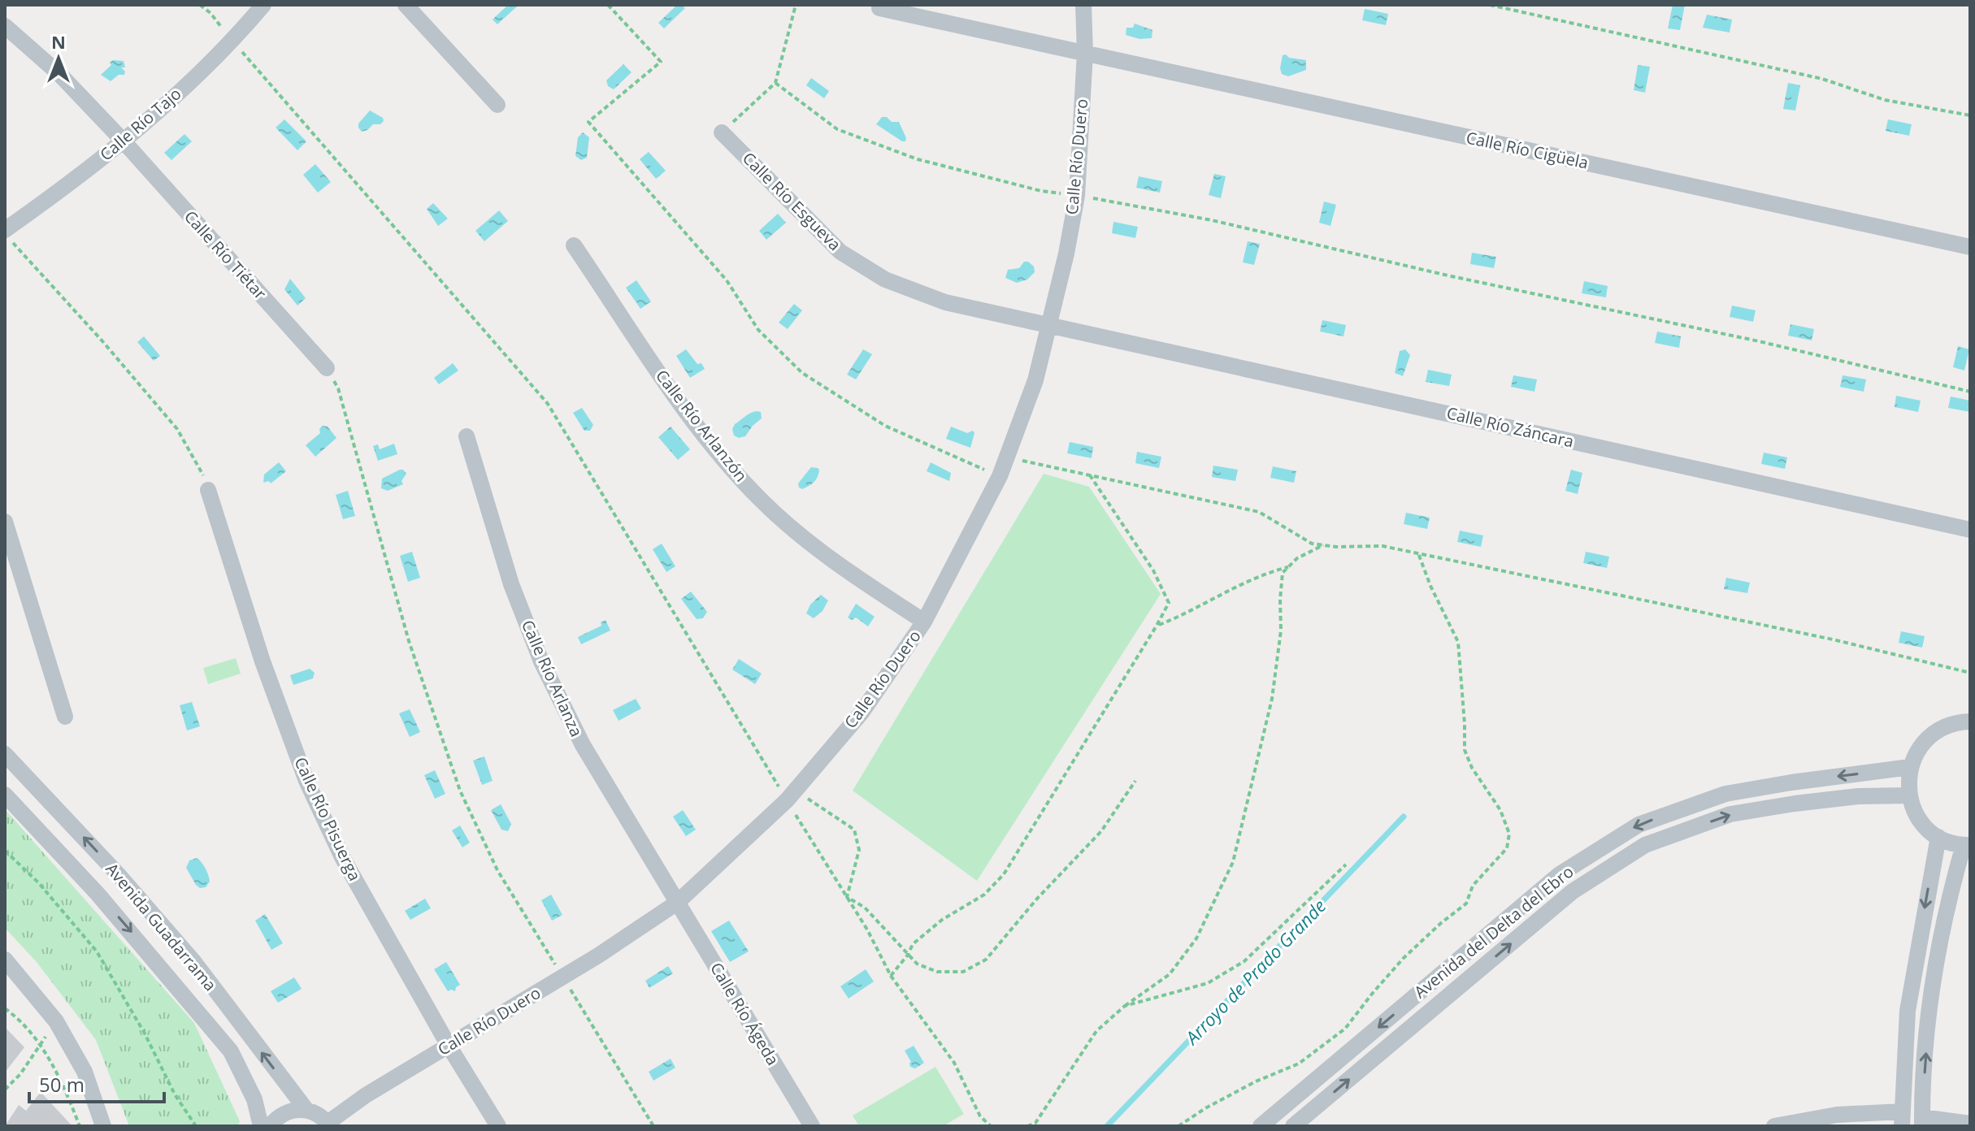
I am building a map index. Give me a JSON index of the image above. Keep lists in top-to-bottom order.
{
  "streets": {
    "street": [
      "Calle Río Tajo",
      "Calle Río Cigüela",
      "Calle Río Duero",
      "Calle Río Esgueva",
      "Calle Río Tiétar",
      "Calle Río Arlanzón",
      "Calle Río Záncara",
      "Calle Río Arlanza",
      "Calle Río Pisuerga",
      "Avenida Guadarrama",
      "Avenida del Delta del Ebro",
      "Calle Río Ágeda"
    ]
  },
  "crossings": [
    ["Calle Río Tajo", "Calle Río Tiétar"],
    ["Calle Río Cigüela", "Calle Río Duero"],
    ["Calle Río Duero", "Calle Río Esgueva"],
    ["Calle Río Duero", "Calle Río Arlanzón"],
    ["Calle Río Duero", "Calle Río Záncara"],
    ["Calle Río Duero", "Calle Río Arlanza"],
    ["Calle Río Duero", "Calle Río Pisuerga"],
    ["Calle Río Duero", "Calle Río Ágeda"],
    ["Calle Río Esgueva", "Calle Río Záncara"],
    ["Calle Río Arlanza", "Calle Río Ágeda"]
  ],
  "water": ["Arroyo de Prado Grande"],
  "scale_bar": "50 m",
  "north": "top"
}
